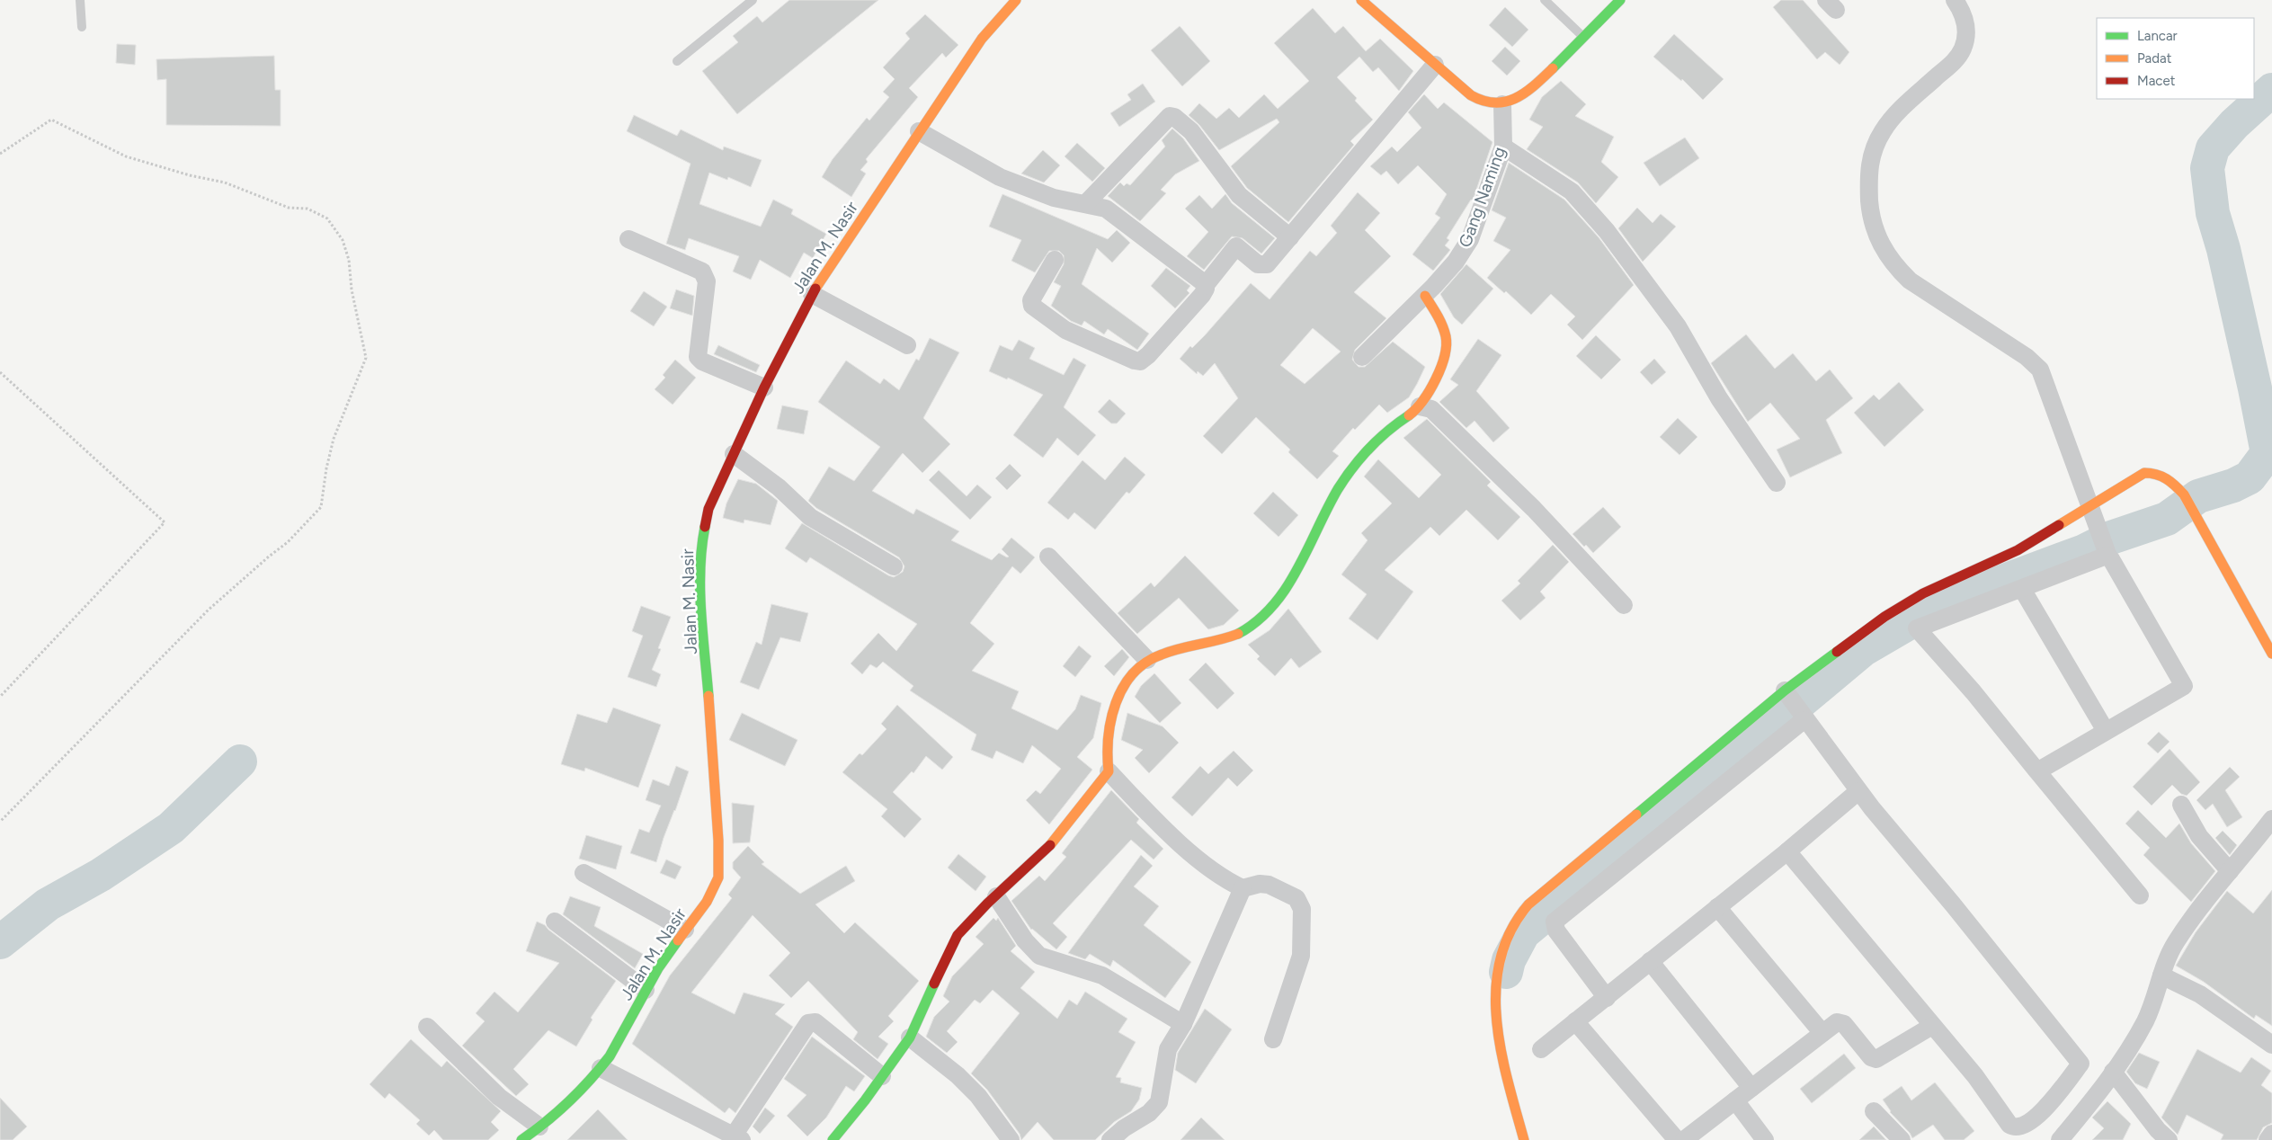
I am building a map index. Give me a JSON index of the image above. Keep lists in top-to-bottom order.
{
  "streets": {
    "street": ["Gang Naming", "Jalan M. Nasir"]
  },
  "legend": ["Lancar", "Padat", "Macet"]
}
